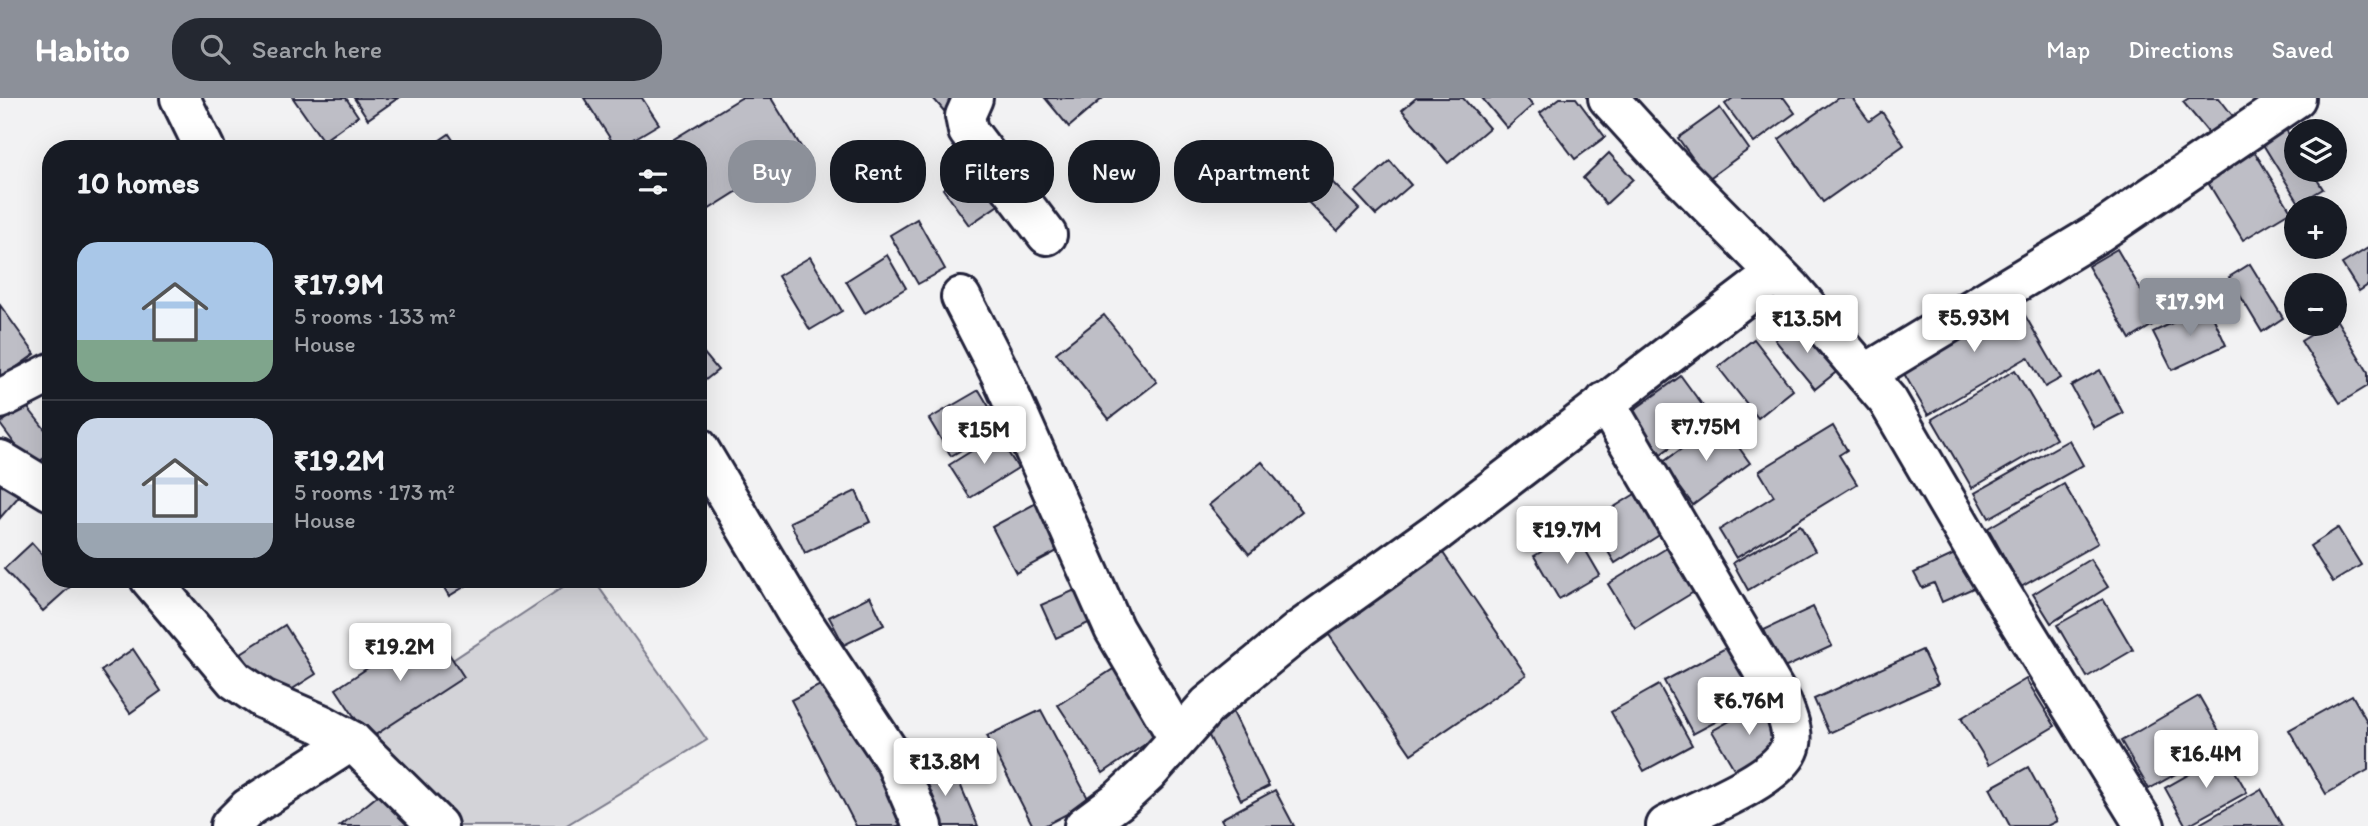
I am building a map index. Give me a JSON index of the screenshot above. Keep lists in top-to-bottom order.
{
  "page": {
    "header": "Habito",
    "search": "Search here",
    "nav": ["Map", "Directions", "Saved"],
    "map_buttons": ["+", "−"],
    "chip": [
      "Buy",
      "Rent",
      "Filters",
      "New",
      "Apartment"
    ],
    "heading": "10 homes",
    "list": [
      {
        "name": "₹17.9M",
        "note": "5 rooms · 133 m² · House"
      },
      {
        "name": "₹19.2M",
        "note": "5 rooms · 173 m² · House"
      }
    ],
    "price": [
      "₹17.9M",
      "₹5.93M",
      "₹13.5M",
      "₹7.75M",
      "₹15M",
      "₹19.7M",
      "₹19.2M",
      "₹6.76M",
      "₹16.4M",
      "₹13.8M"
    ]
  }
}
